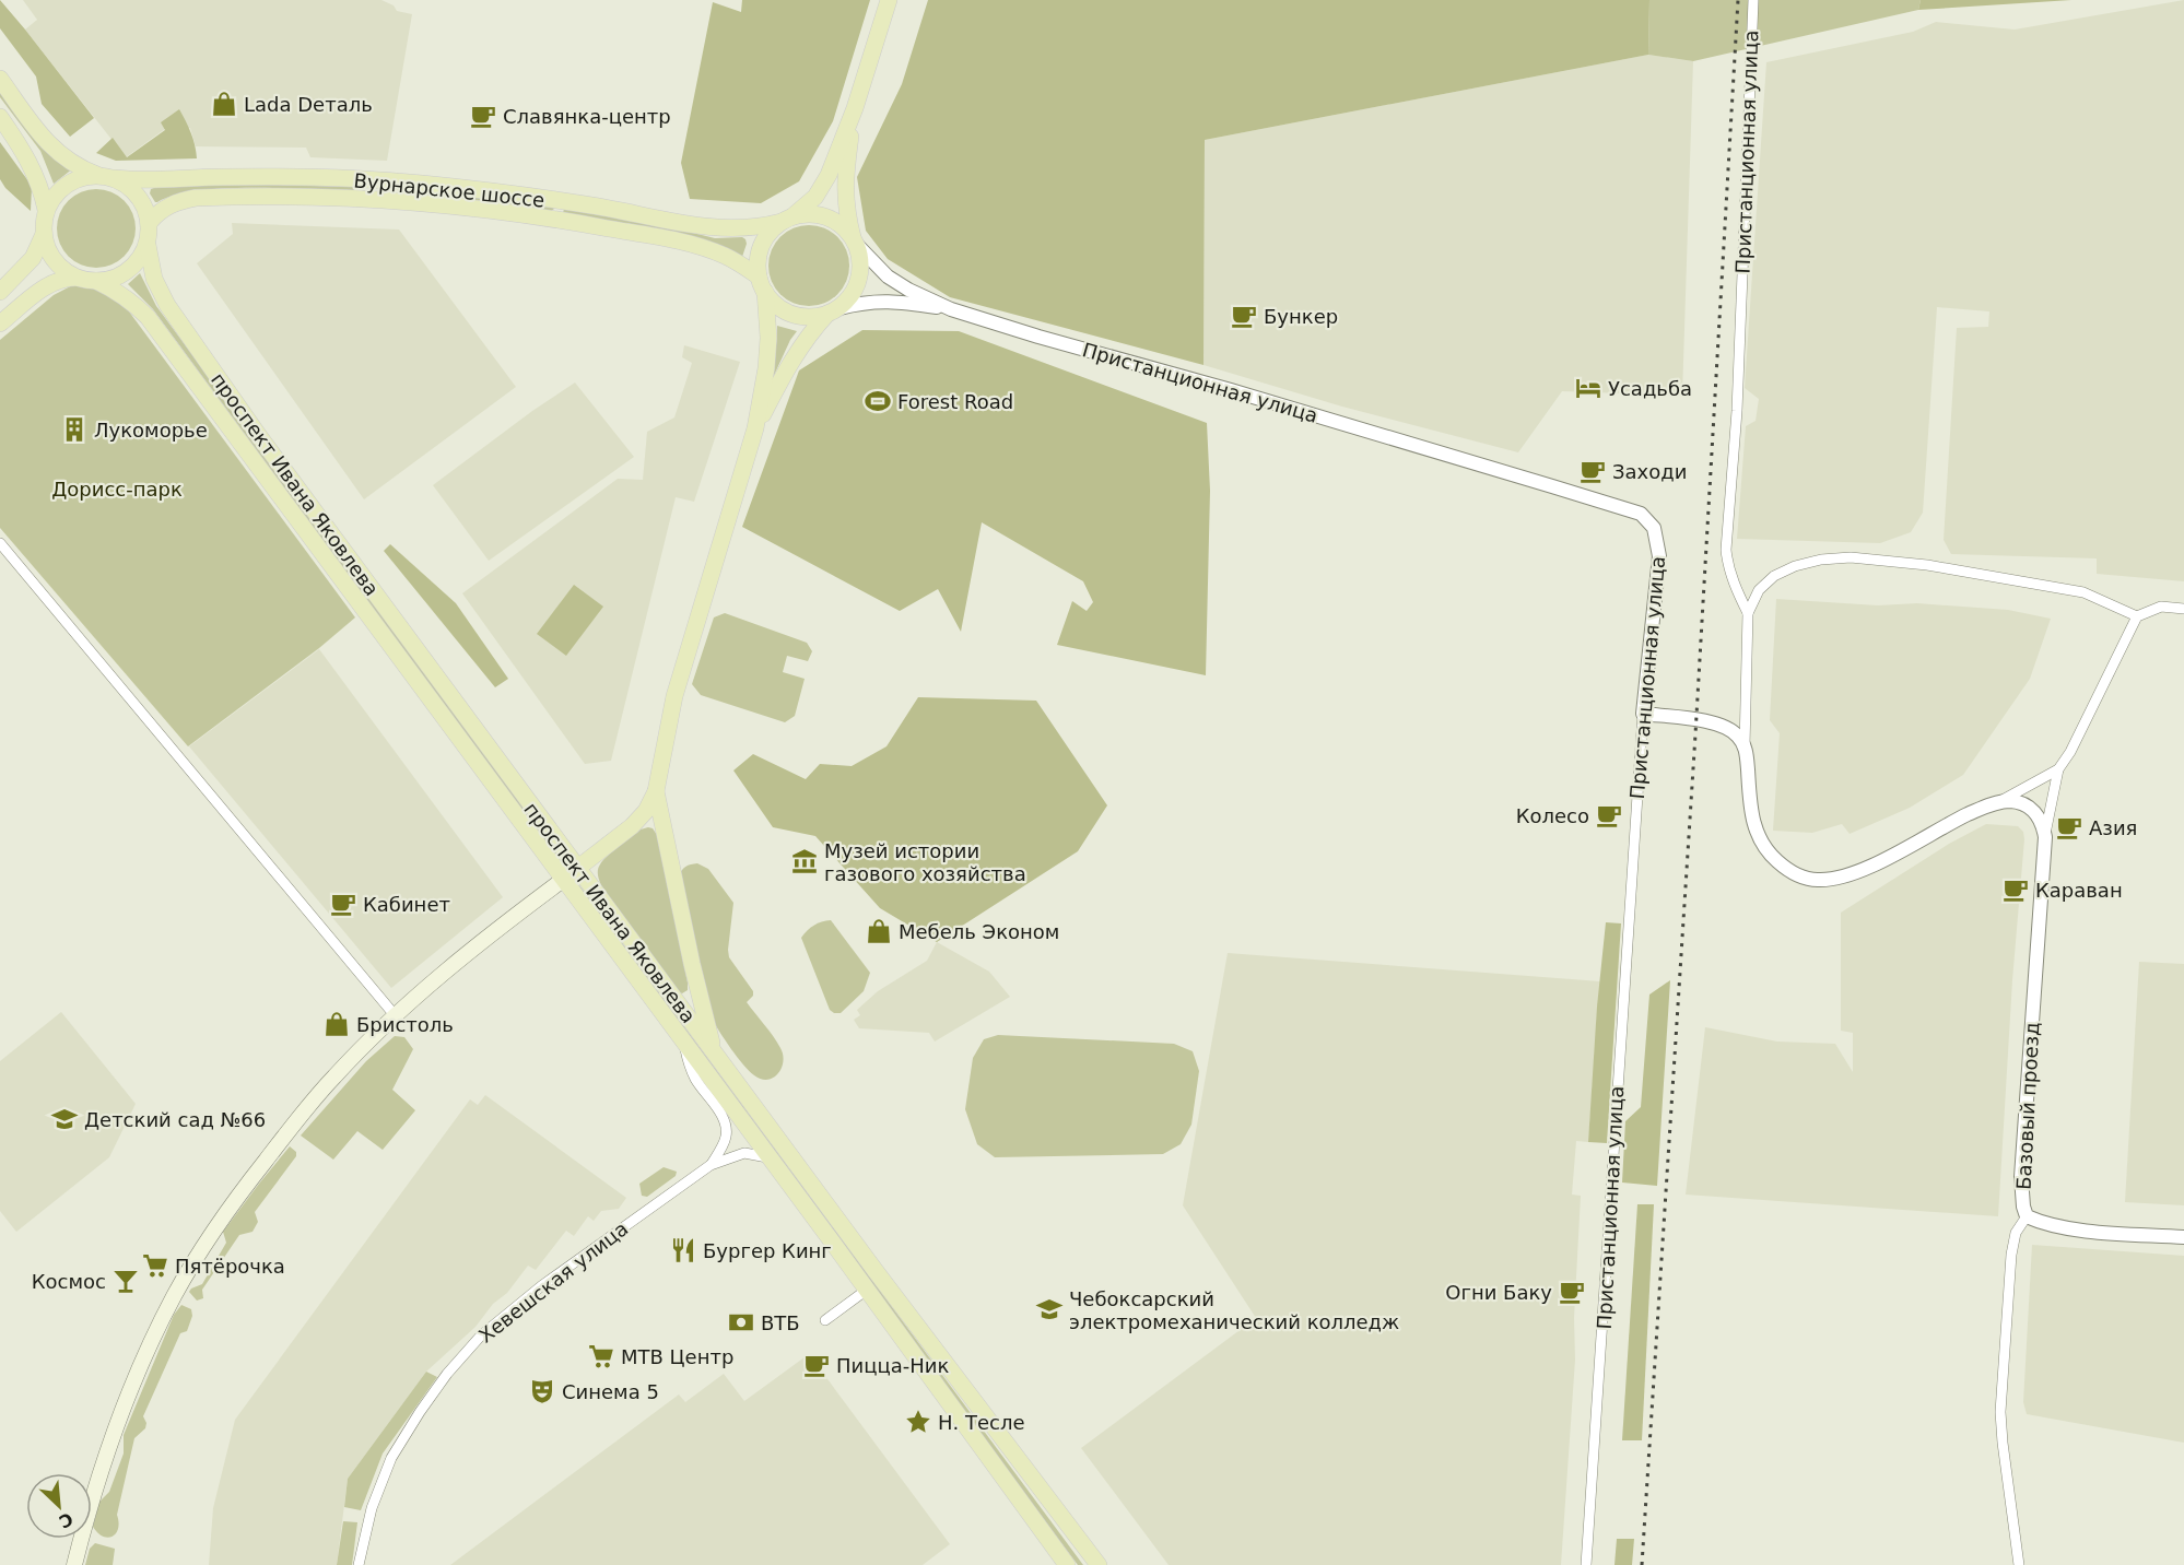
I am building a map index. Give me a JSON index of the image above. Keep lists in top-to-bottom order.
{
  "streets": {
    "main road": ["Вурнарское шоссе", "проспект Ивана Яковлева"],
    "street": ["Пристанционная улица", "Базовый проезд", "Хевешская улица"]
  },
  "crossings": [
    ["Пристанционная улица", "Вурнарское шоссе"],
    ["Вурнарское шоссе", "проспект Ивана Яковлева"]
  ],
  "parks": ["Дорисс-парк"],
  "places": {
    "shop": ["Lada Dеталь", "Мебель Эконом", "Бристоль"],
    "cafe": [
      "Славянка-центр",
      "Бункер",
      "Заходи",
      "Колесо",
      "Азия",
      "Караван",
      "Кабинет",
      "Огни Баку",
      "Пицца-Ник"
    ],
    "hotel": ["Усадьба"],
    "sports": ["Forest Road"],
    "building": ["Лукоморье"],
    "museum": ["Музей истории газового хозяйства"],
    "school or university": ["Детский сад №66", "Чебоксарский электромеханический колледж"],
    "restaurant": ["Бургер Кинг"],
    "supermarket": ["Пятёрочка", "МТВ Центр"],
    "bar": ["Космос"],
    "bank": ["ВТБ"],
    "theatre": ["Синема 5"],
    "place": ["Н. Тесле"]
  },
  "north": "bottom right"
}
